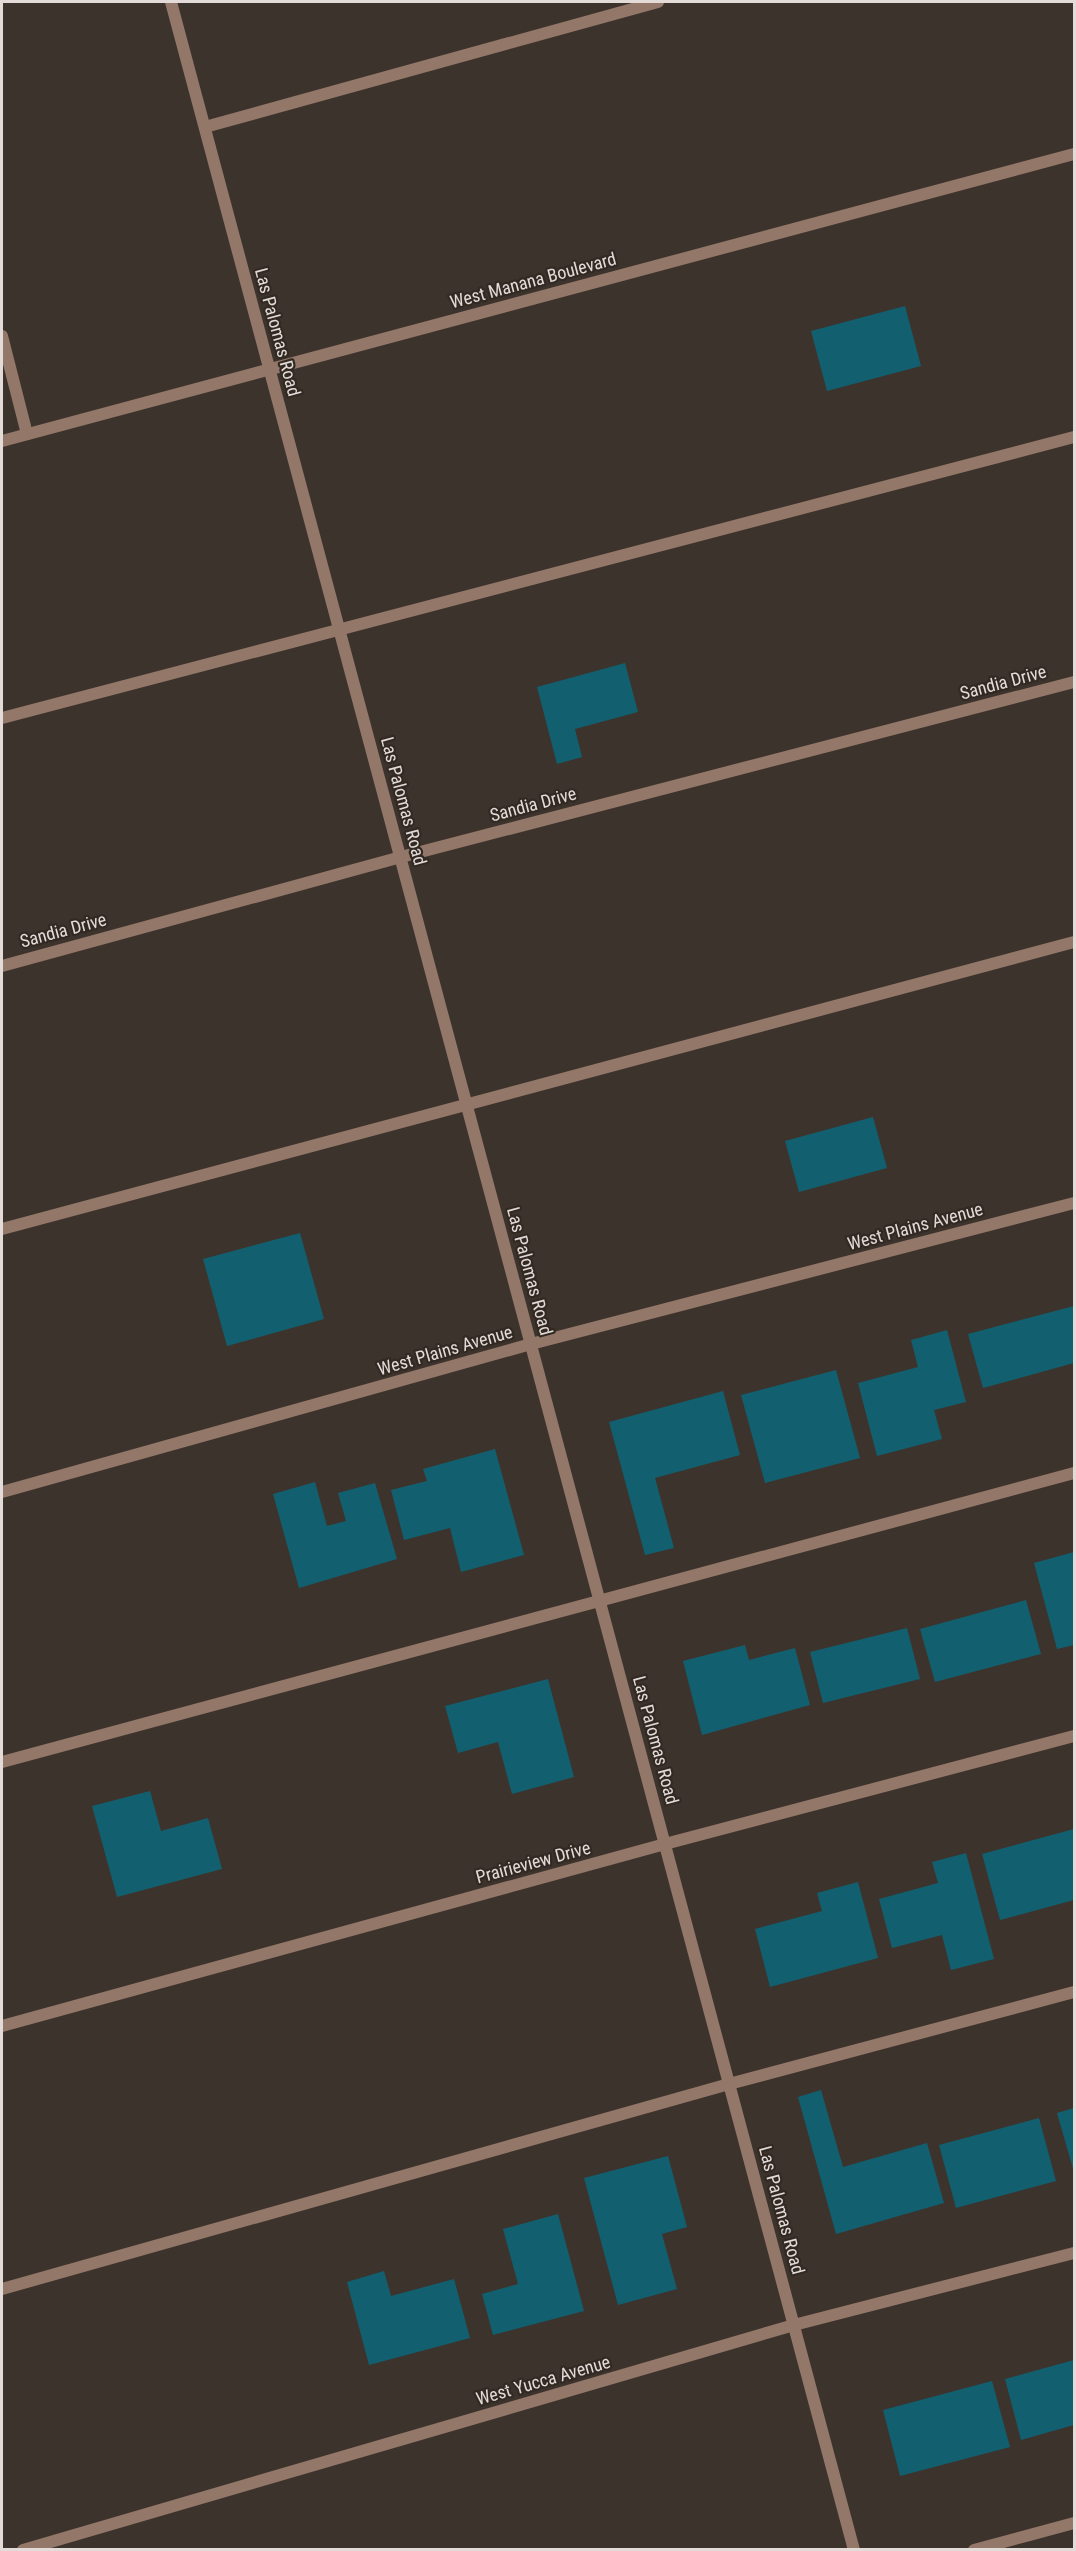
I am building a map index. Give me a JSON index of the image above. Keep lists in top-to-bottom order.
{
  "streets": {
    "street": [
      "West Manana Boulevard",
      "Las Palomas Road",
      "Sandia Drive",
      "West Plains Avenue",
      "Prairieview Drive",
      "West Yucca Avenue"
    ]
  },
  "crossings": [
    ["West Manana Boulevard", "Las Palomas Road"],
    ["Las Palomas Road", "Sandia Drive"],
    ["Las Palomas Road", "West Plains Avenue"],
    ["Las Palomas Road", "Prairieview Drive"],
    ["Las Palomas Road", "West Yucca Avenue"]
  ]
}
